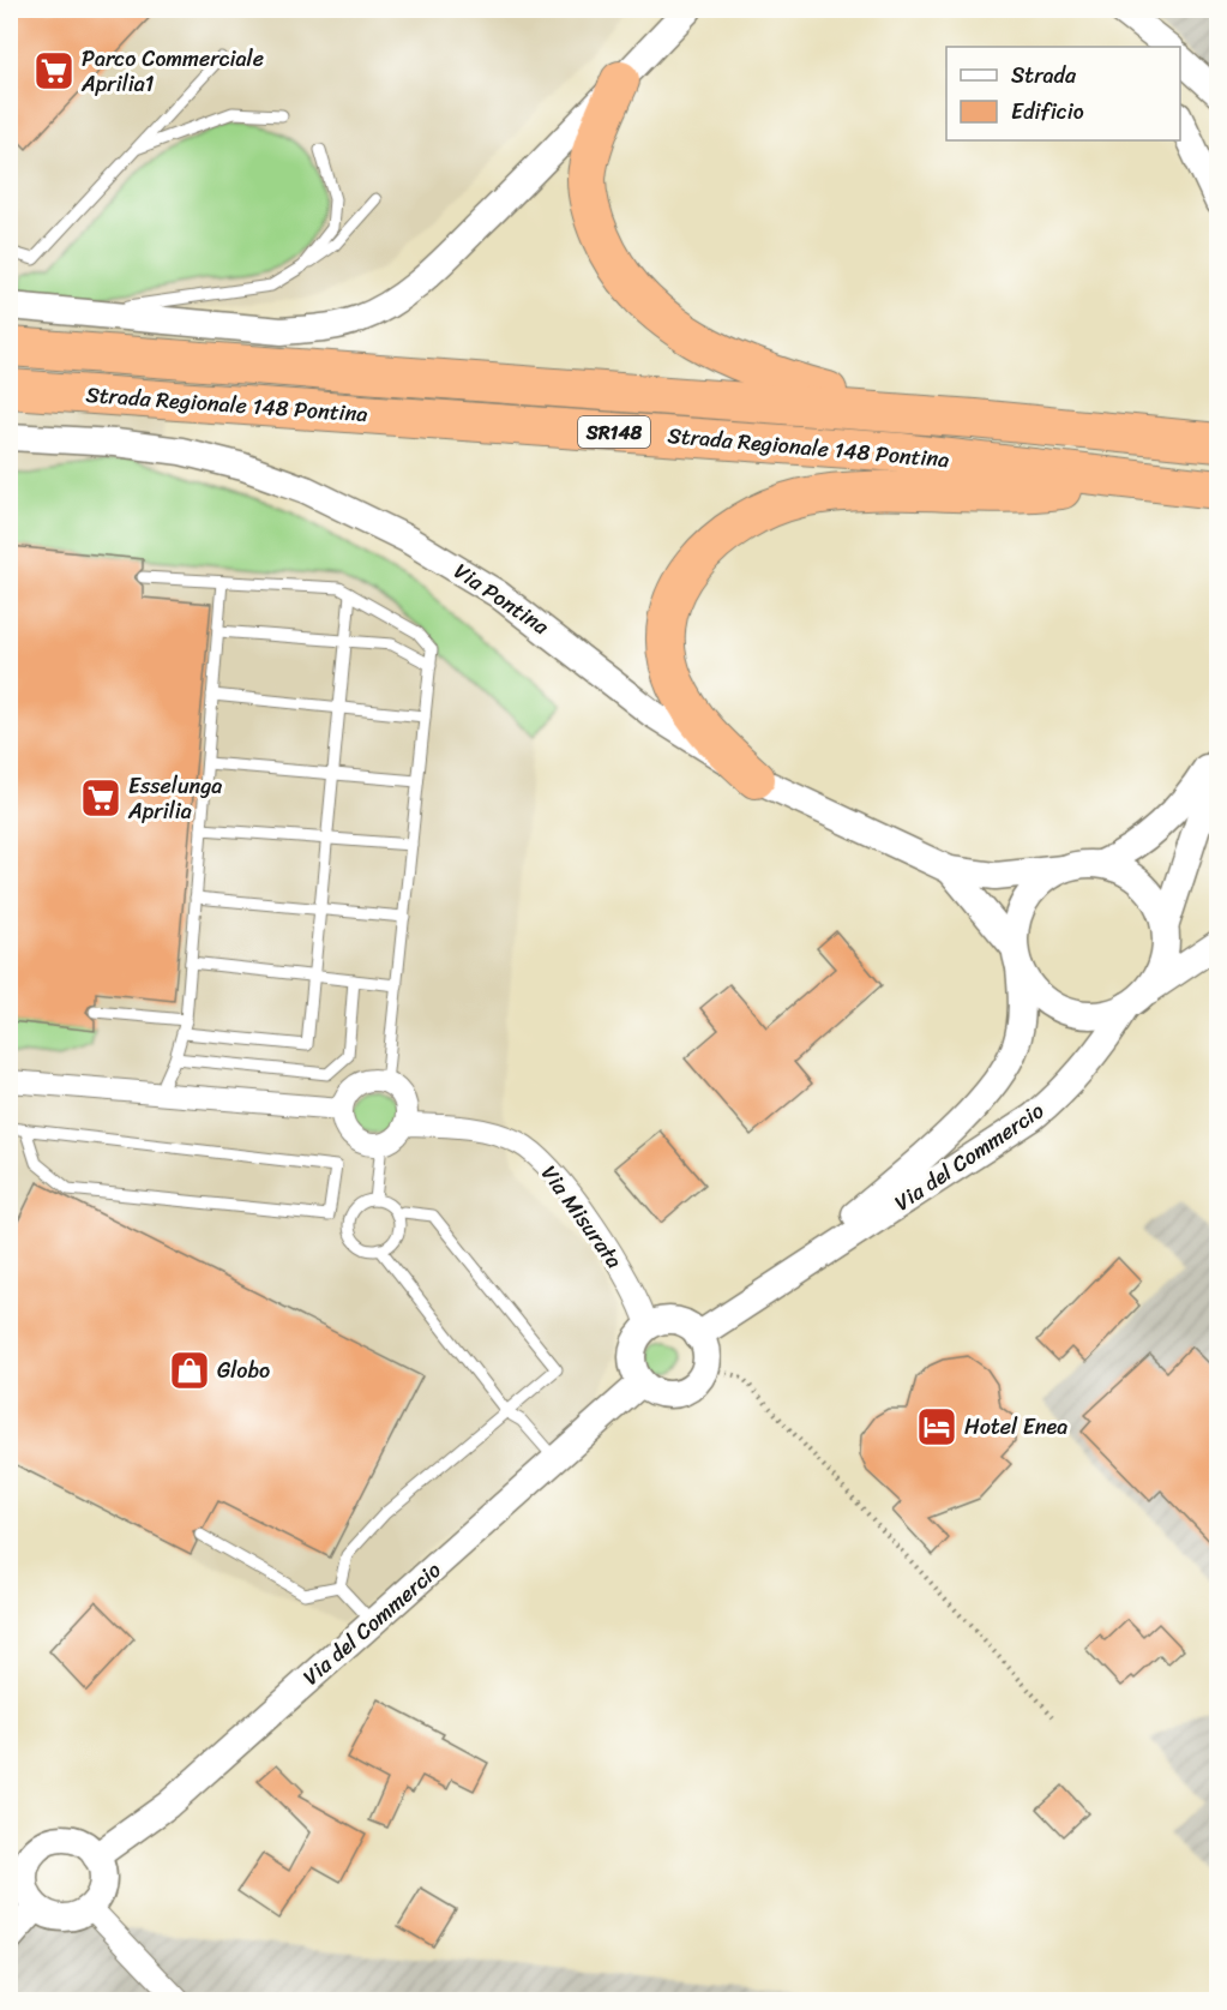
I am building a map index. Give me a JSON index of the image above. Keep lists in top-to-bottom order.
{
  "streets": {
    "highway": ["Strada Regionale 148 Pontina", "SR148"],
    "street": ["Via Pontina", "Via del Commercio", "Via Misurata"]
  },
  "crossings": [
    ["Via Pontina", "Via del Commercio"],
    ["Via del Commercio", "Via Misurata"]
  ],
  "places": {
    "supermarket": ["Parco Commerciale Aprilia1", "Esselunga Aprilia"],
    "shop": ["Globo"],
    "hotel": ["Hotel Enea"]
  },
  "legend": ["Strada", "Edificio"]
}
